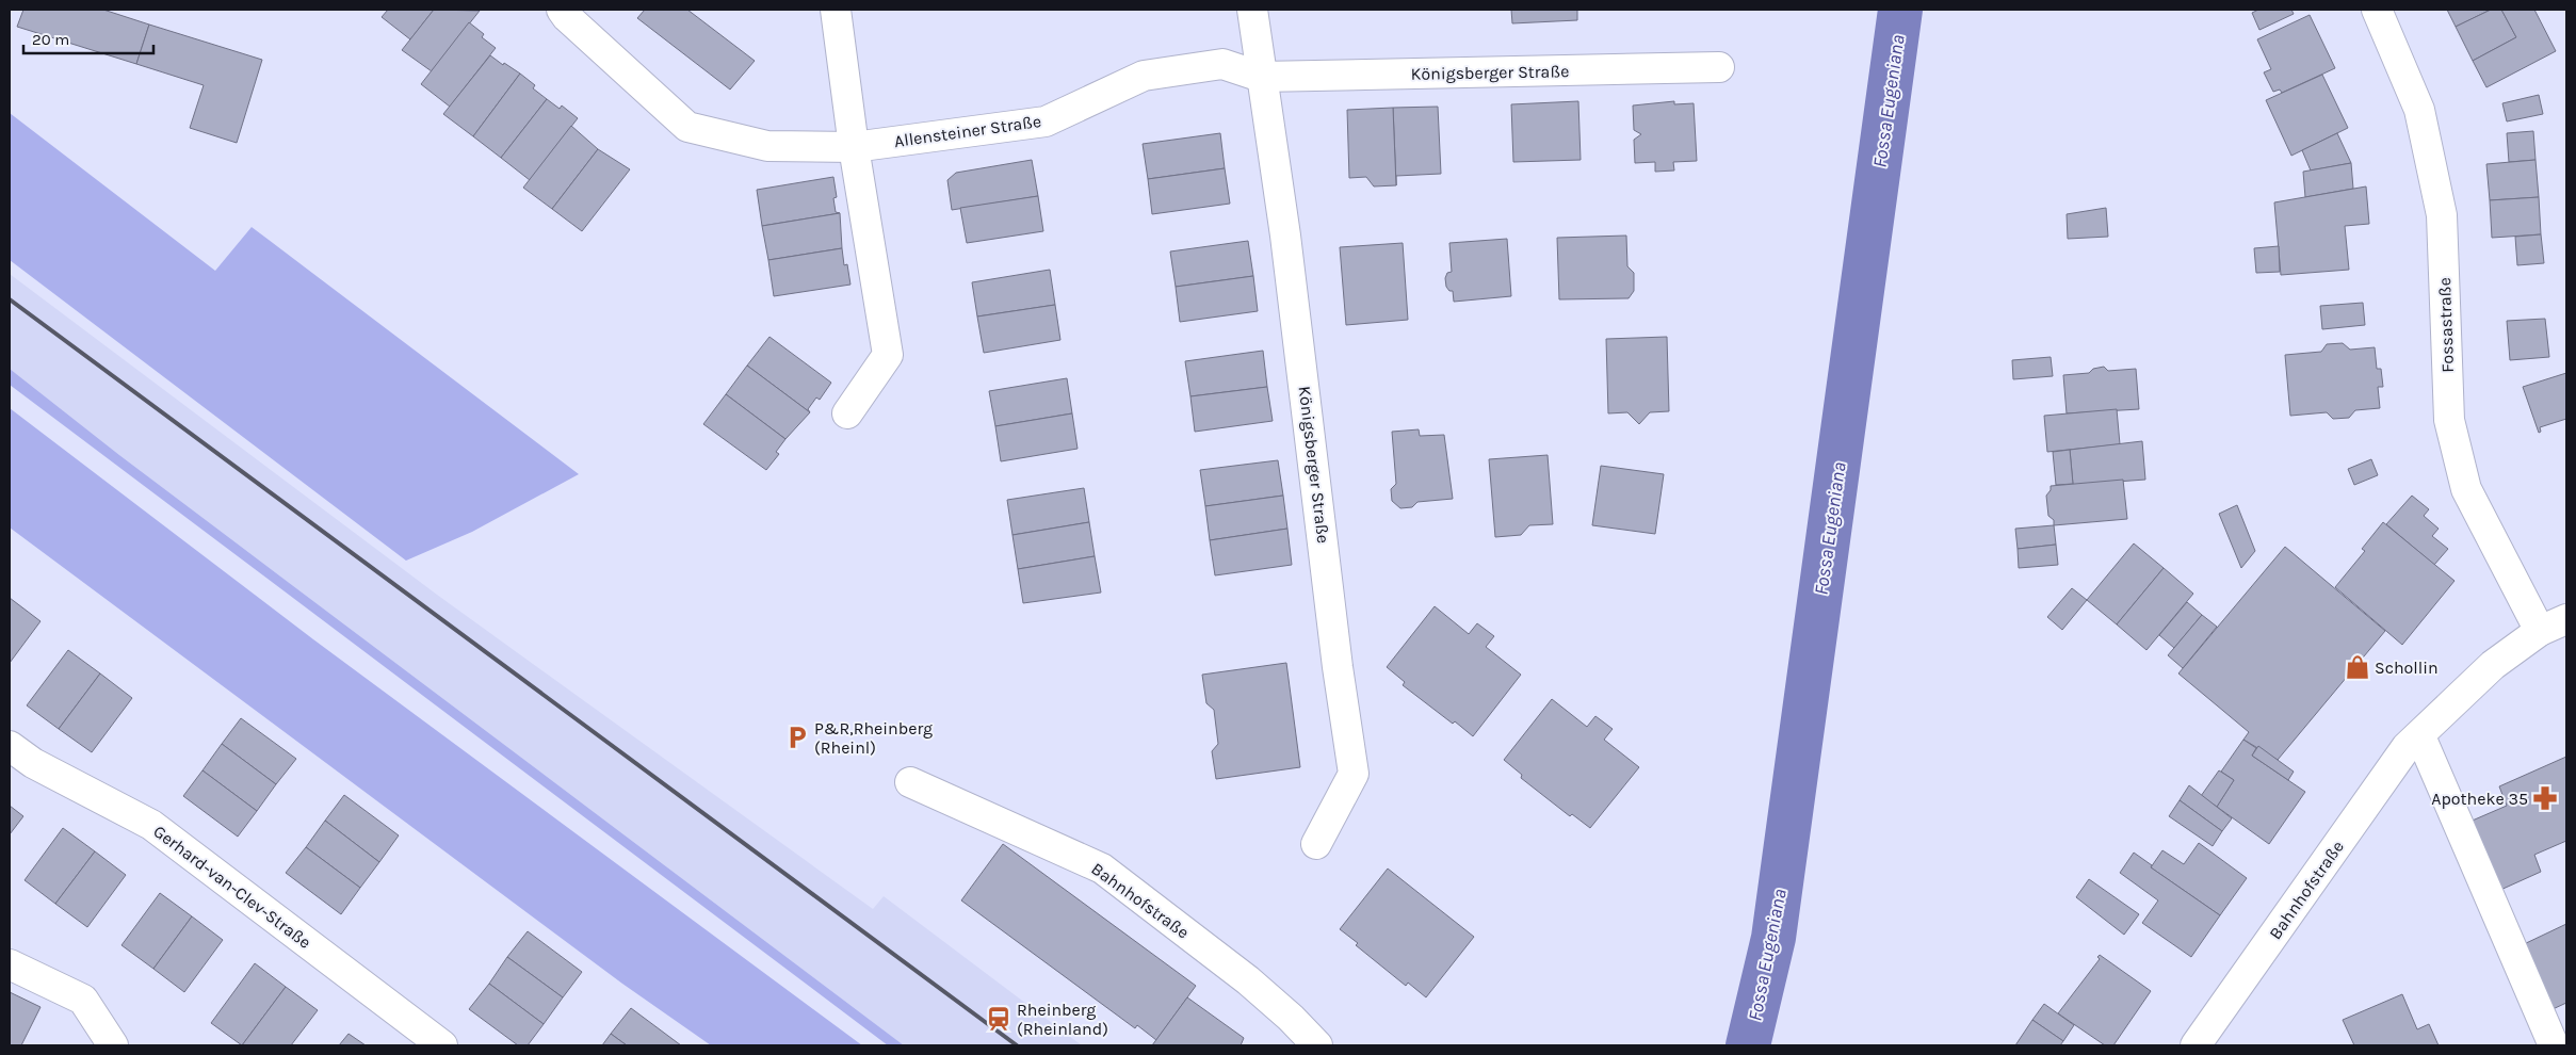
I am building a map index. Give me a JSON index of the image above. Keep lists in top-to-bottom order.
{
  "streets": {
    "street": [
      "Königsberger Straße",
      "Allensteiner Straße",
      "Fossastraße",
      "Gerhard-van-Clev-Straße",
      "Bahnhofstraße"
    ]
  },
  "crossings": [
    ["Königsberger Straße", "Allensteiner Straße"],
    ["Fossastraße", "Bahnhofstraße"]
  ],
  "water": ["Fossa Eugeniana"],
  "places": {
    "shop": ["Schollin"],
    "parking": ["P&R,Rheinberg (Rheinl)"],
    "pharmacy": ["Apotheke 35"],
    "station": ["Rheinberg (Rheinland)"]
  },
  "scale_bar": "20 m"
}
